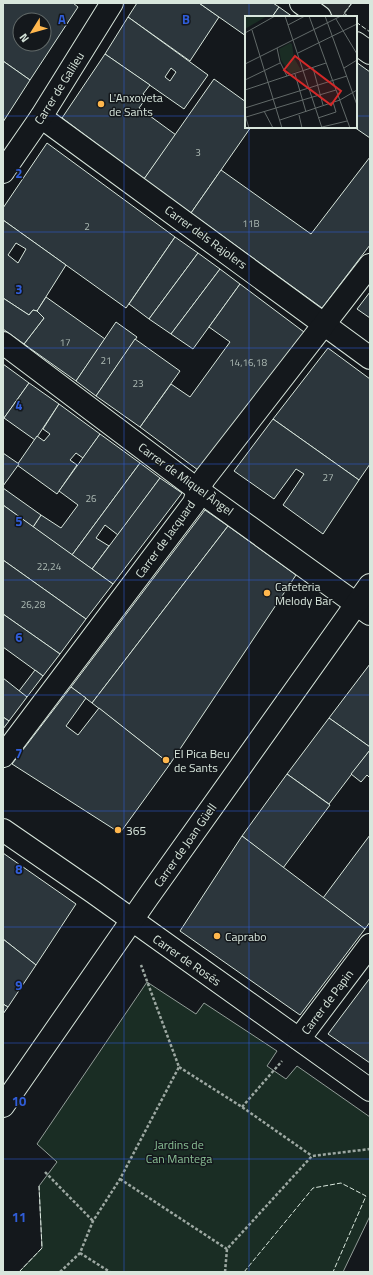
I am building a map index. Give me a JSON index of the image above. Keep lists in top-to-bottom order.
{
  "streets": {
    "street": [
      "Carrer de Galileu",
      "Carrer dels Rajolers",
      "Carrer de Miquel Àngel",
      "Carrer de Jacquard",
      "Carrer de Joan Güell",
      "Carrer de Rosés",
      "Carrer de Papin"
    ]
  },
  "crossings": [
    ["Carrer de Galileu", "Carrer dels Rajolers"],
    ["Carrer dels Rajolers", "Carrer de Jacquard"],
    ["Carrer de Miquel Àngel", "Carrer de Jacquard"],
    ["Carrer de Miquel Àngel", "Carrer de Joan Güell"],
    ["Carrer de Joan Güell", "Carrer de Rosés"],
    ["Carrer de Rosés", "Carrer de Papin"]
  ],
  "parks": ["Jardins de Can Mantega"],
  "places": [
    "L'Anxoveta de Sants",
    "Cafeteria Melody Bar",
    "El Pica Beu de Sants",
    "365",
    "Caprabo"
  ],
  "house_numbers": [
    "3",
    "11B",
    "2",
    "17",
    "21",
    "14,16,18",
    "23",
    "27",
    "26",
    "22,24",
    "26,28"
  ],
  "north": "bottom left",
  "grid": {
    "columns": ["A", "B"],
    "rows": [
      "2",
      "3",
      "4",
      "5",
      "6",
      "7",
      "8",
      "9",
      "10",
      "11"
    ]
  }
}
